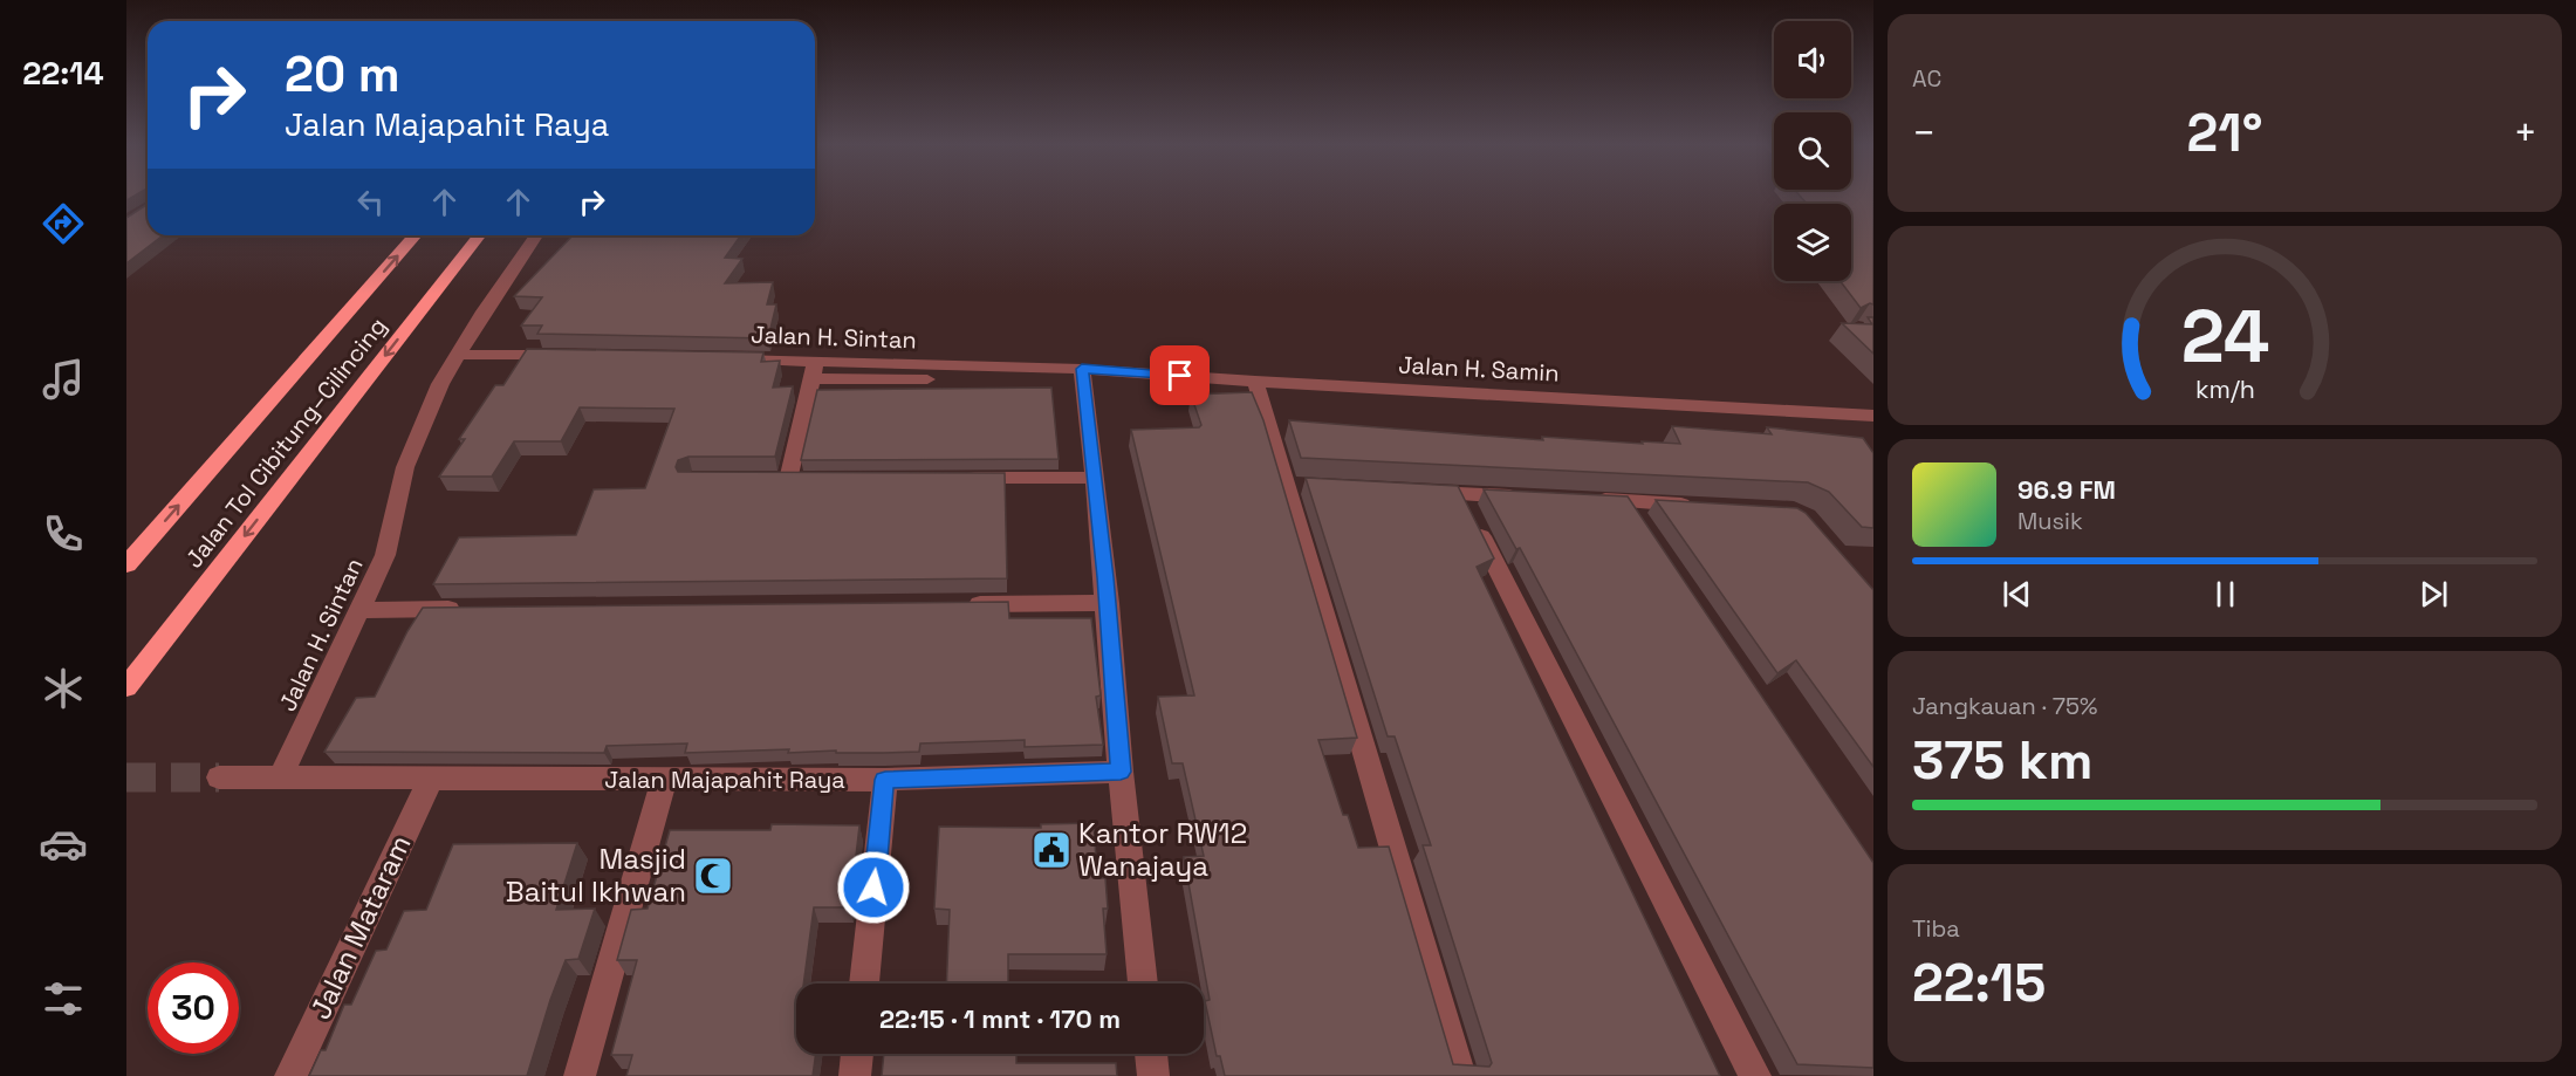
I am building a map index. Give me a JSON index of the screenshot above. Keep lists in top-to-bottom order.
{
  "streets": {
    "highway": ["Jalan Tol Cibitung–Cilincing"],
    "street": [
      "Jalan H. Sintan",
      "Jalan H. Samin",
      "Jalan Majapahit Raya",
      "Jalan Mataram"
    ]
  },
  "crossings": [
    ["Jalan H. Sintan", "Jalan H. Samin"],
    ["Jalan H. Sintan", "Jalan Majapahit Raya"],
    ["Jalan Majapahit Raya", "Jalan Mataram"]
  ],
  "places": {
    "public building": ["Kantor RW12 Wanajaya"],
    "mosque": ["Masjid Baitul Ikhwan"]
  },
  "page": {
    "tabs": "22:14",
    "tile": [
      "AC",
      ["Jangkauan · 75%", "375 km"],
      ["Tiba", "22:15"]
    ],
    "turn": ["20 m", "Jalan Majapahit Raya"],
    "heat": ["−", "21°", "+"],
    "song": ["96.9 FM", "Musik"],
    "limit": "30",
    "trip": "22:15 · 1 mnt · 170 m",
    "gauge": ["24", "km/h"]
  }
}
